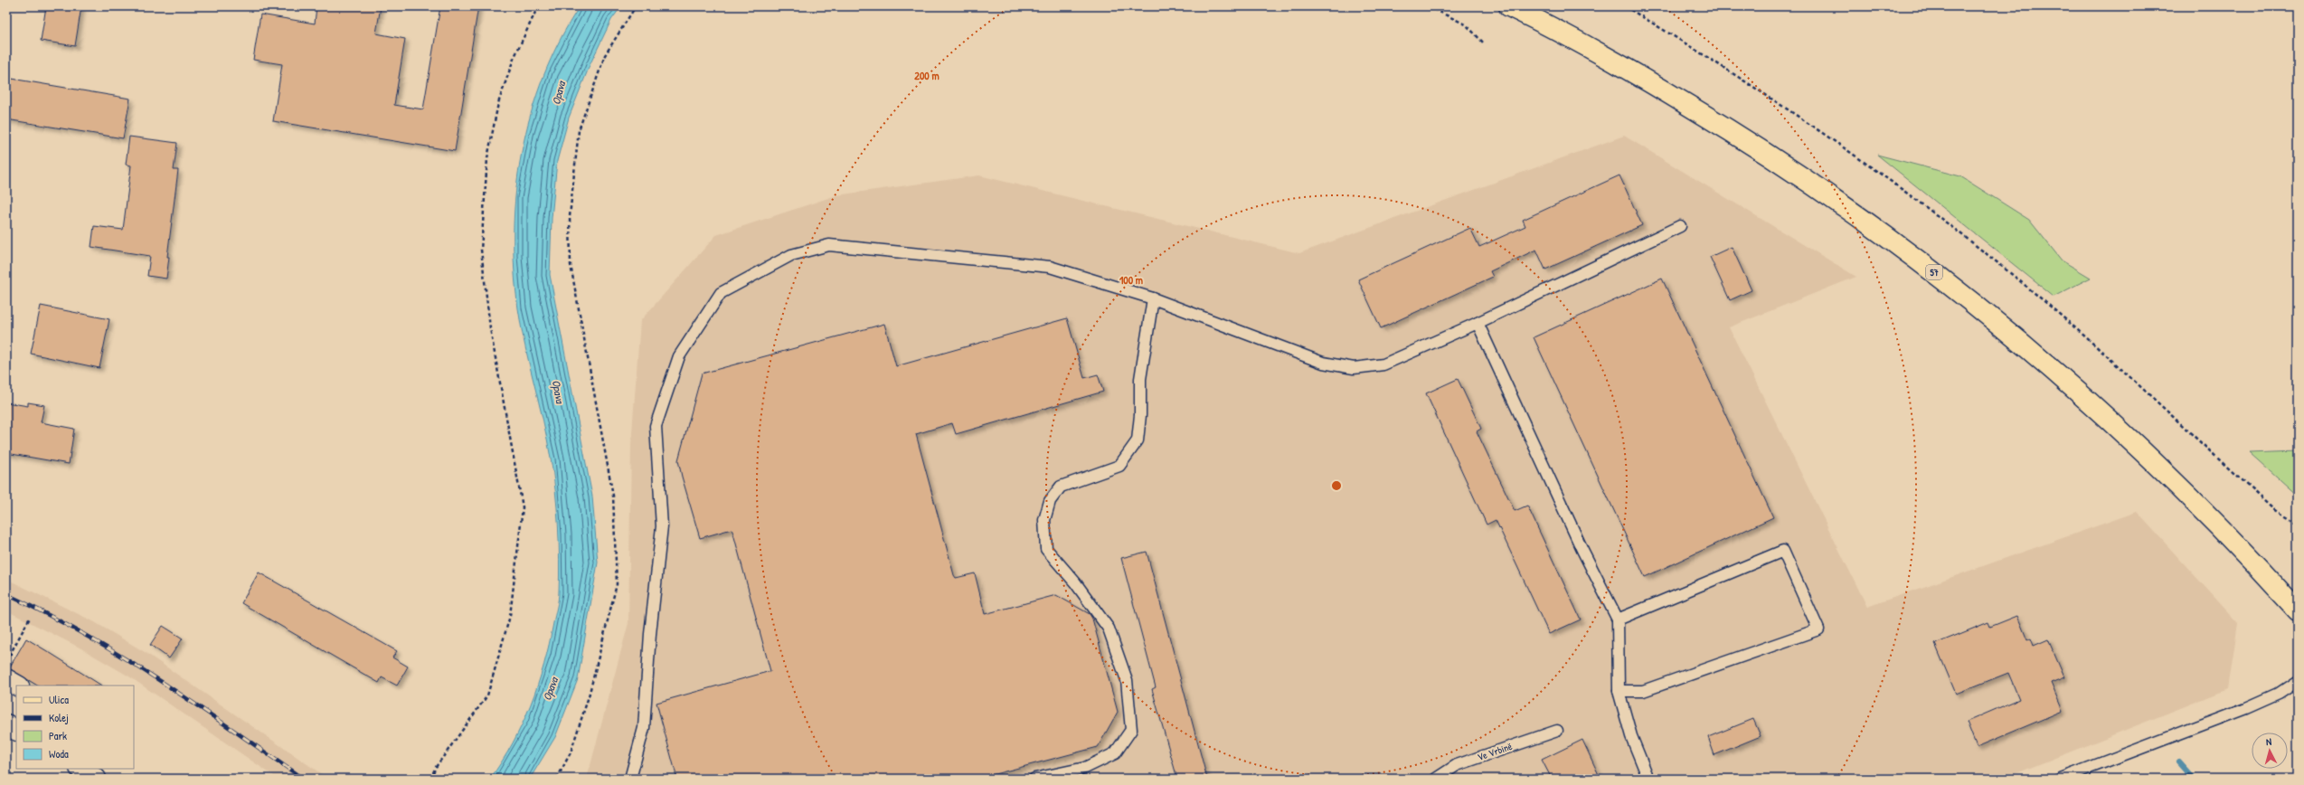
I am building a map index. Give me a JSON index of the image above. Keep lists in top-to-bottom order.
{
  "streets": {
    "main road": ["57"],
    "lane": ["Ve Vrbině"]
  },
  "water": ["Opava"],
  "legend": [
    "Ulica",
    "Kolej",
    "Park",
    "Woda"
  ],
  "north": "top",
  "rings": ["200 m", "100 m"]
}
